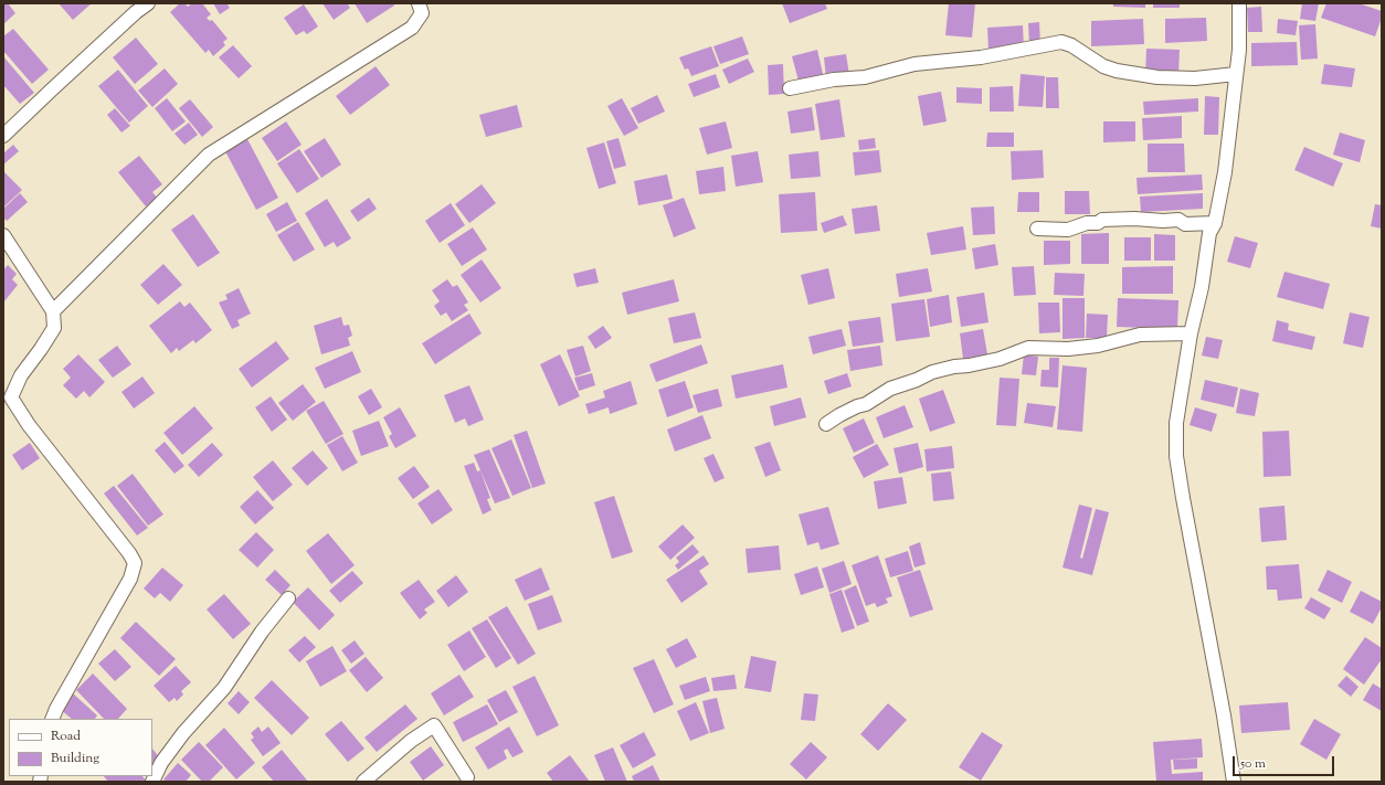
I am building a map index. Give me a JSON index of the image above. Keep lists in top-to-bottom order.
{
  "legend": ["Road", "Building"],
  "scale_bar": "50 m"
}
